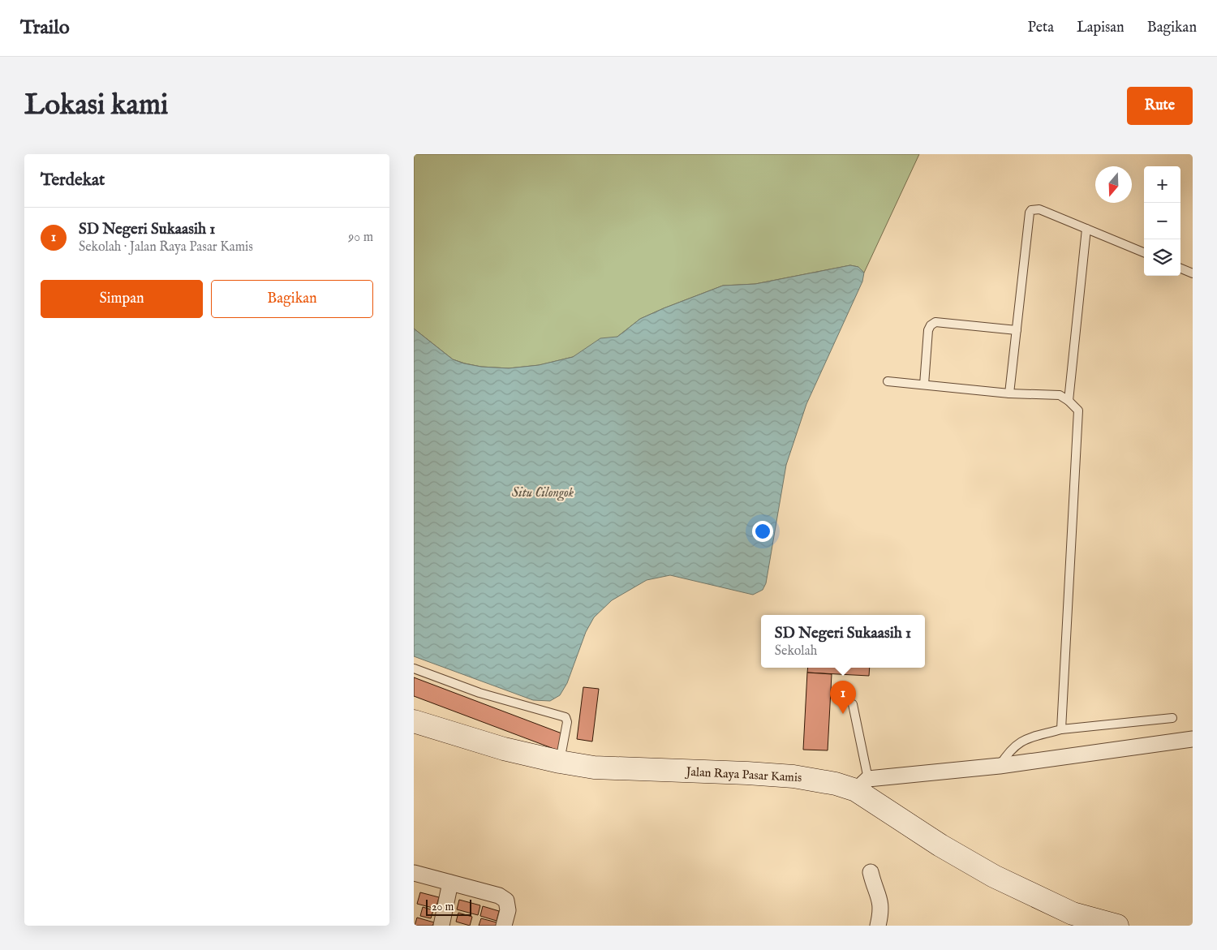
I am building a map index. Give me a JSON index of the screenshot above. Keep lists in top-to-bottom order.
{
  "streets": {
    "main road": ["Jalan Raya Pasar Kamis"]
  },
  "water": ["Situ Cilongok"],
  "scale_bar": "20 m",
  "north": "bottom",
  "page": {
    "header": "Trailo",
    "nav": ["Peta", "Lapisan", "Bagikan"],
    "buttons": [
      "Rute",
      ["Simpan", "Bagikan"]
    ],
    "title": "Lokasi kami",
    "heading": "Terdekat",
    "map_buttons": ["+", "−"],
    "list": [
      {
        "mark": "1",
        "name": "SD Negeri Sukaasih 1",
        "note": "Sekolah · Jalan Raya Pasar Kamis",
        "value": "90 m"
      }
    ],
    "popup": ["SD Negeri Sukaasih 1", "Sekolah"],
    "pins": "1",
    "scale": "20 m"
  }
}
